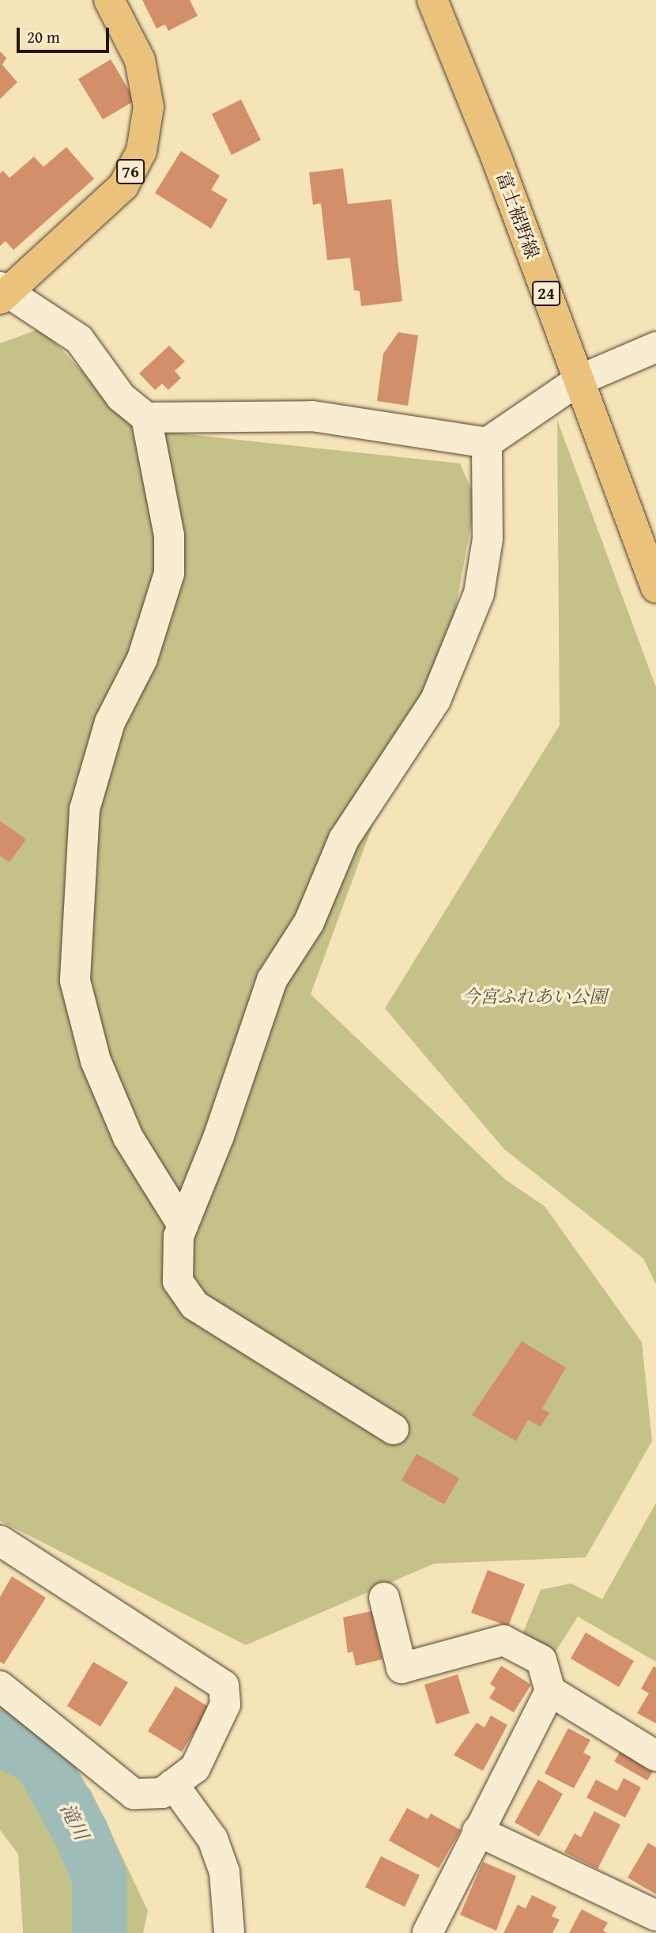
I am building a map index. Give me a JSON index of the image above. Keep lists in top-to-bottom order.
{
  "streets": {
    "main road": ["76", "富士裾野線", "24"]
  },
  "water": ["滝川"],
  "parks": ["今宮ふれあい公園"],
  "scale_bar": "20 m"
}
